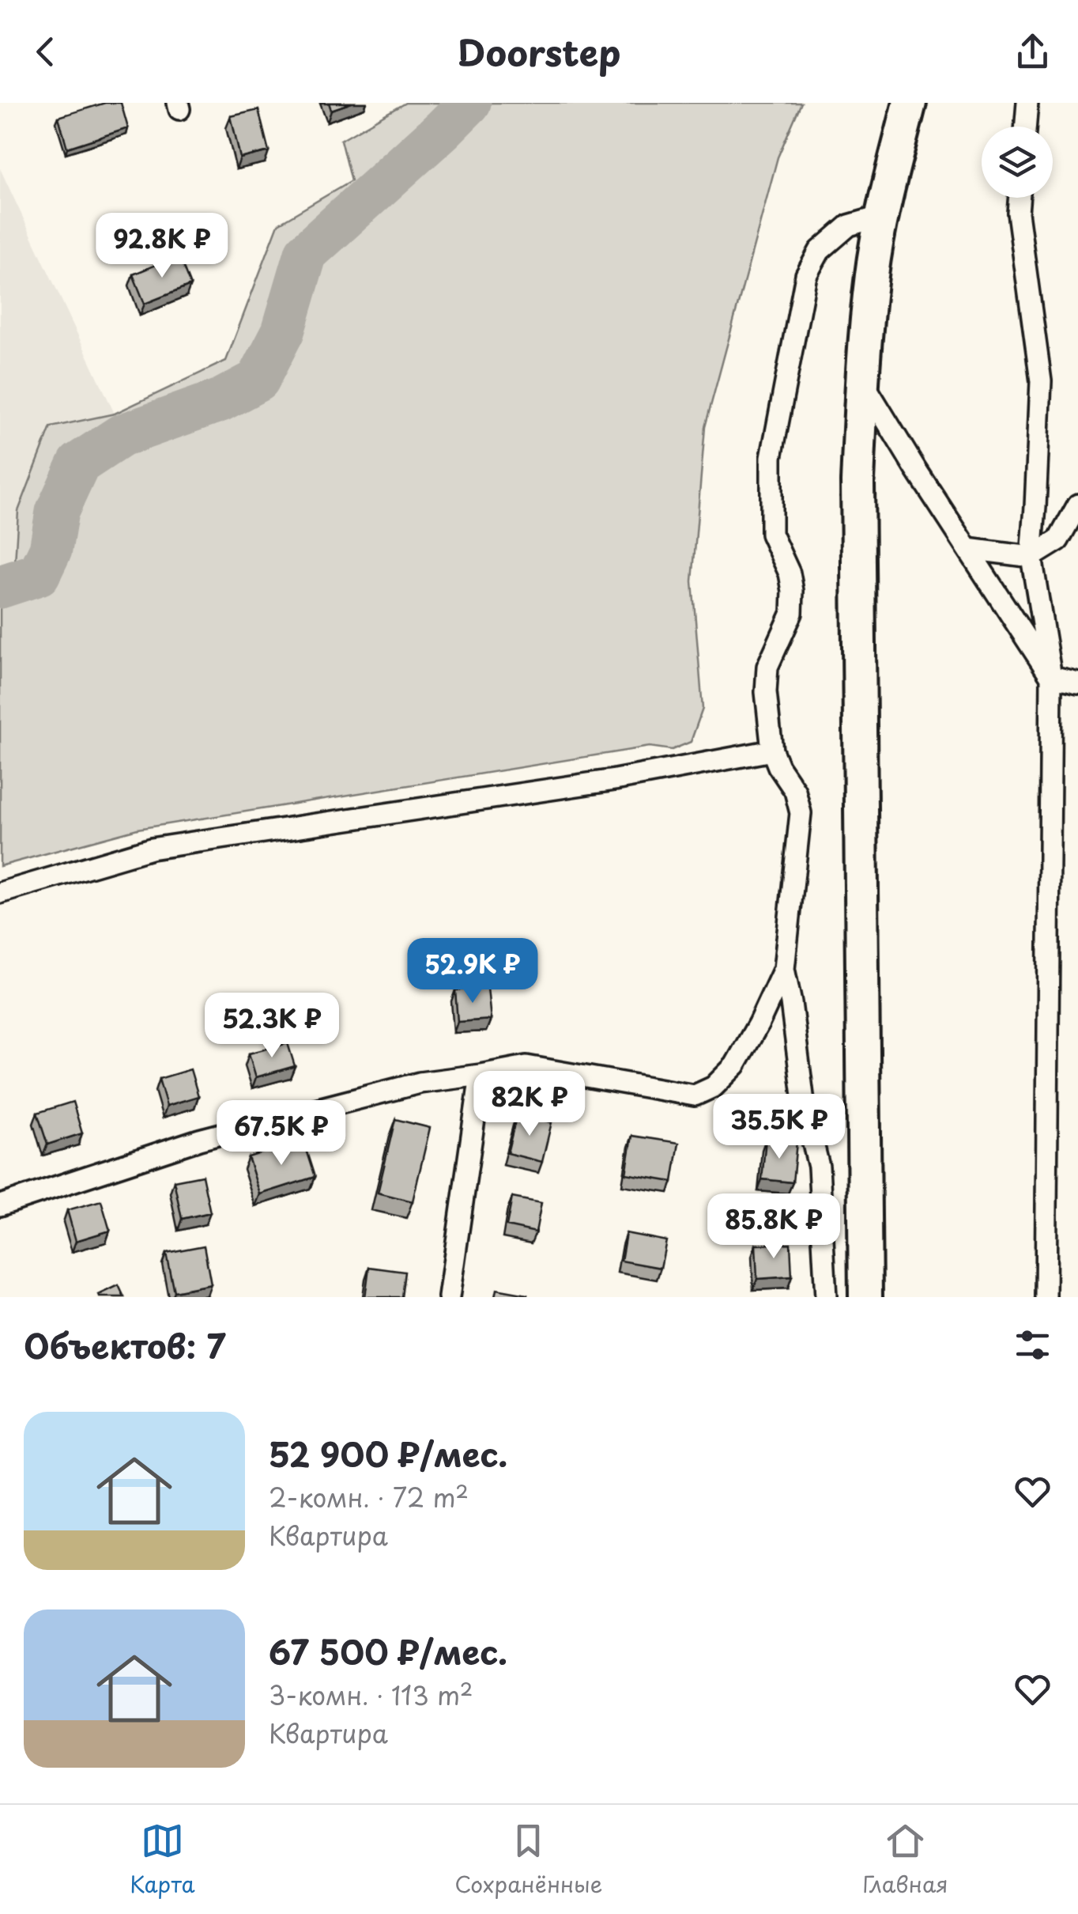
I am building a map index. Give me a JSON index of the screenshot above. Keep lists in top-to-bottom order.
{
  "page": {
    "header": "Doorstep",
    "price": [
      "92.8K ₽",
      "52.9K ₽",
      "52.3K ₽",
      "82K ₽",
      "35.5K ₽",
      "67.5K ₽",
      "85.8K ₽"
    ],
    "heading": "Объектов: 7",
    "list": [
      {
        "name": "52 900 ₽/мес.",
        "note": "2-комн. · 72 m² · Квартира"
      },
      {
        "name": "67 500 ₽/мес.",
        "note": "3-комн. · 113 m² · Квартира"
      }
    ],
    "tabs": ["Карта", "Сохранённые", "Главная"]
  }
}
